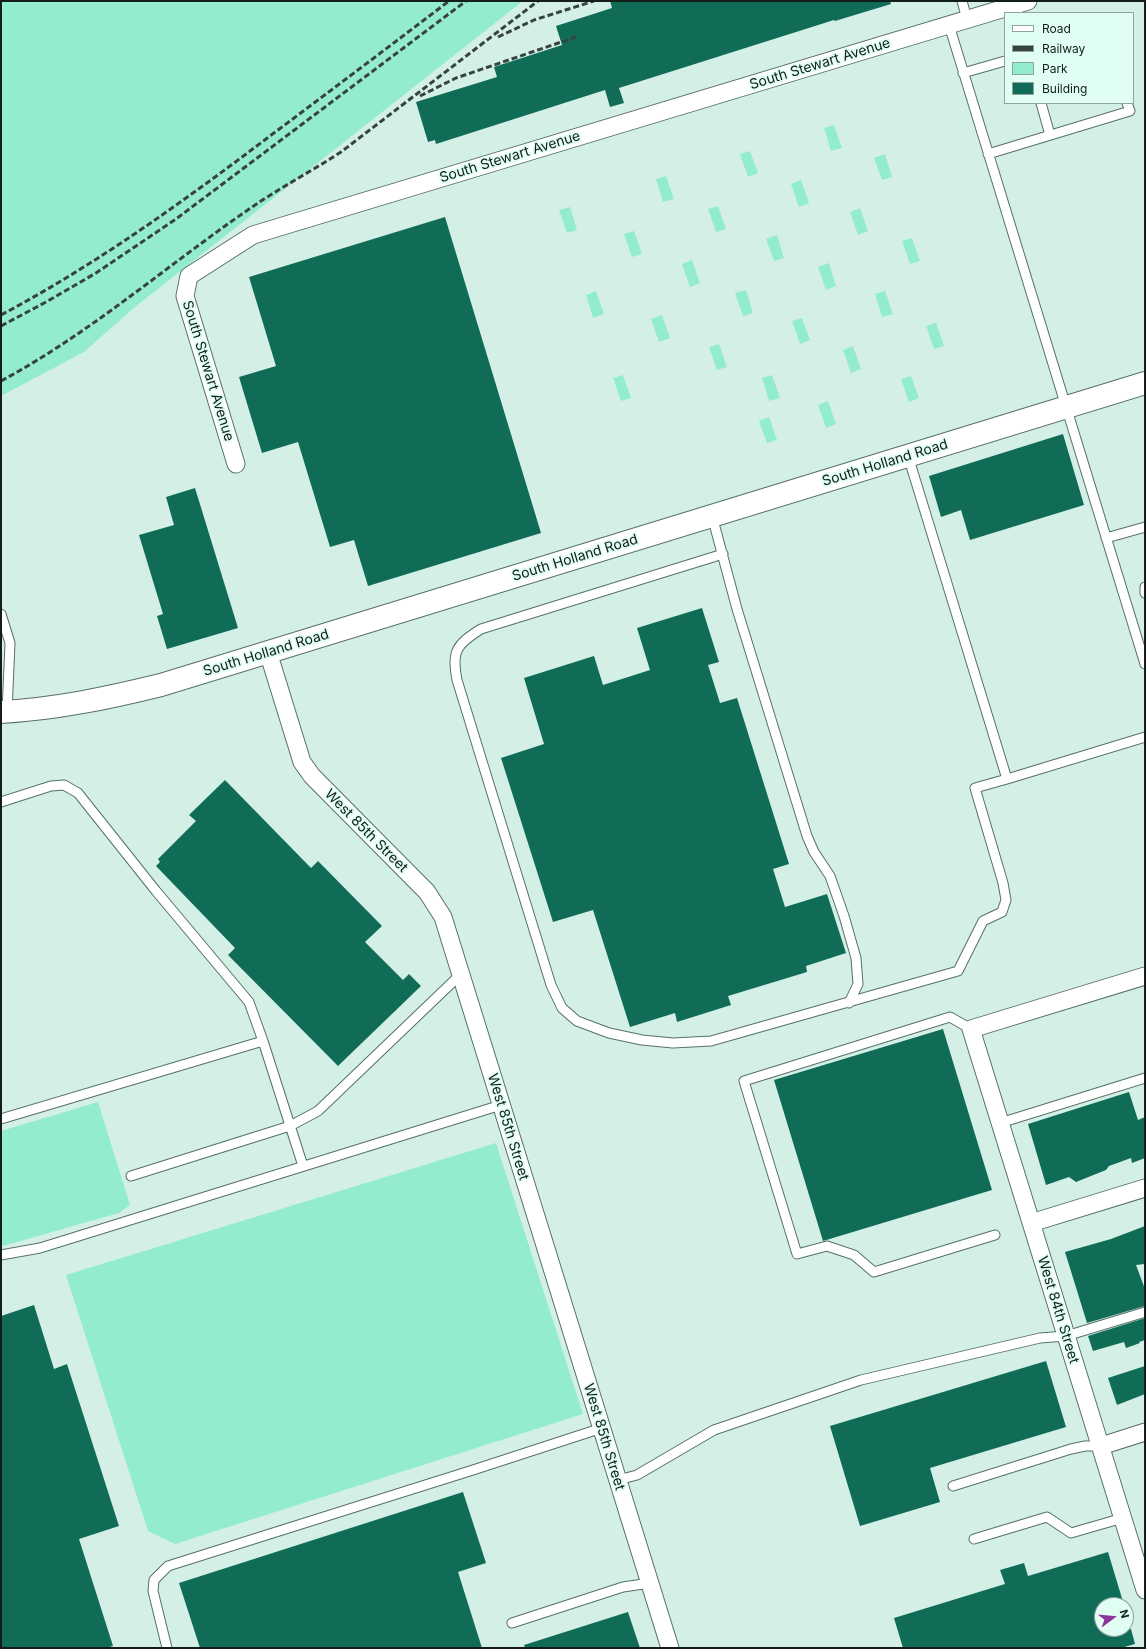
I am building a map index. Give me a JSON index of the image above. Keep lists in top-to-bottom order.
{
  "streets": {
    "main road": ["South Holland Road"],
    "street": ["South Stewart Avenue", "West 85th Street", "West 84th Street"]
  },
  "crossings": [
    ["South Holland Road", "West 85th Street"]
  ],
  "legend": [
    "Road",
    "Railway",
    "Park",
    "Building"
  ],
  "north": "right"
}
